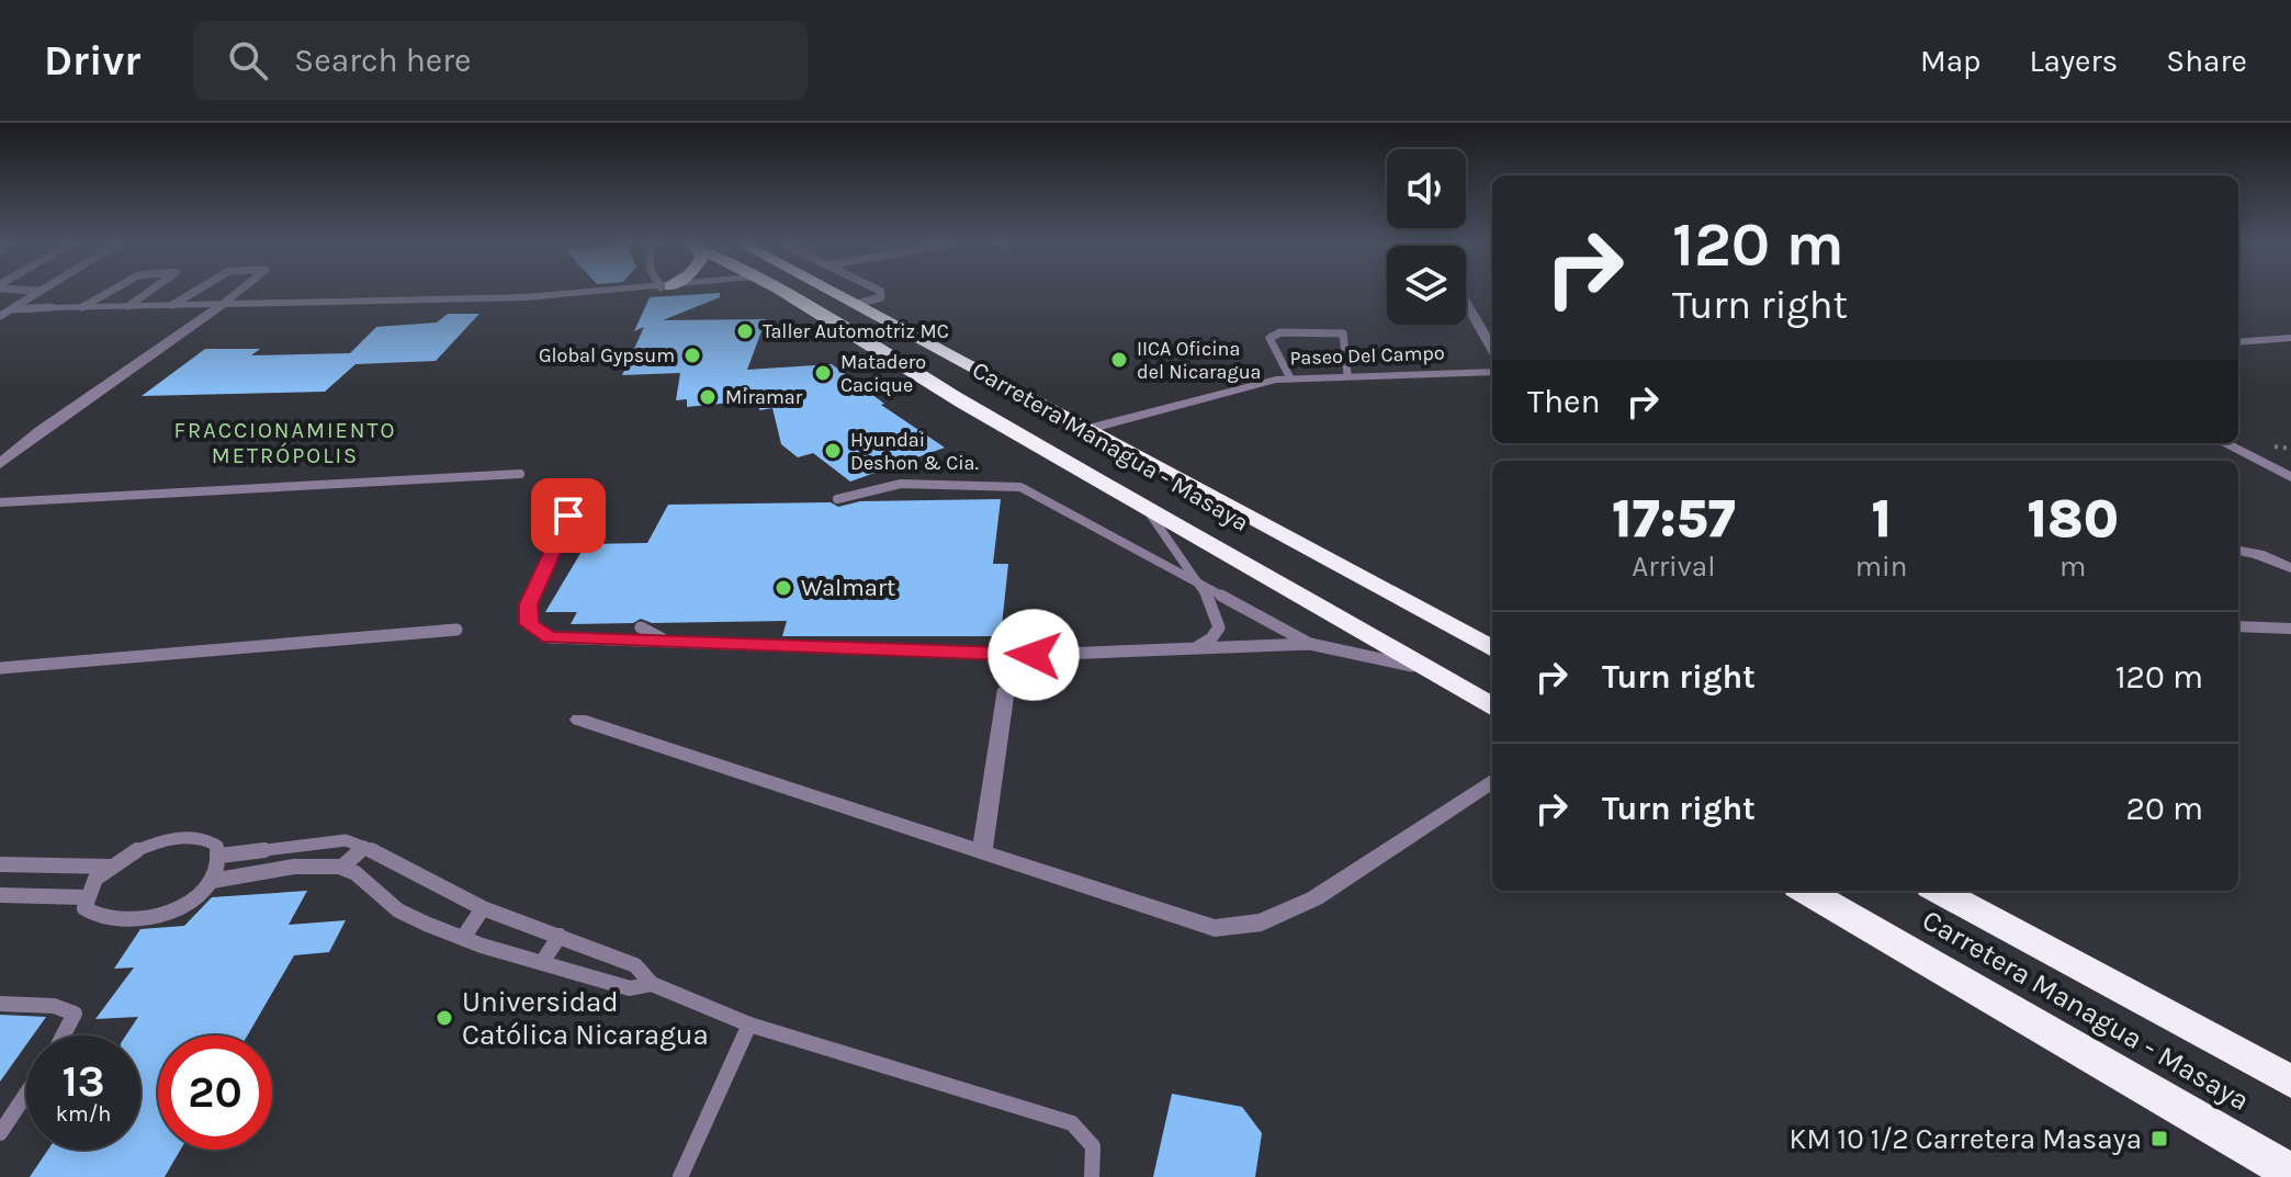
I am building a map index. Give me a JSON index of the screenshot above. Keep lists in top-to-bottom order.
{
  "streets": {
    "highway": ["Carretera Managua - Masaya"],
    "street": ["Paseo Del Campo"]
  },
  "crossings": [
    ["Paseo Del Campo", "Carretera Managua - Masaya"]
  ],
  "districts": ["FRACCIONAMIENTO METRÓPOLIS"],
  "places": {
    "other": [
      "Taller Automotriz MC",
      "Global Gypsum",
      "IICA Oficina del Nicaragua",
      "Matadero Cacique",
      "Miramar",
      "Hyundai Deshon & Cia.",
      "Walmart",
      "Universidad Católica Nicaragua"
    ],
    "transit": ["KM 10 1/2 Carretera Masaya"]
  },
  "page": {
    "header": "Drivr",
    "search": "Search here",
    "nav": ["Map", "Layers", "Share"],
    "turn": ["120 m", "Turn right"],
    "then": "Then",
    "eta": [
      "17:57",
      "Arrival",
      "1",
      "min",
      "180",
      "m"
    ],
    "list": [
      {
        "name": "Turn right",
        "value": "120 m"
      },
      {
        "name": "Turn right",
        "value": "20 m"
      }
    ],
    "speed": "13 km/h",
    "limit": "20"
  }
}
